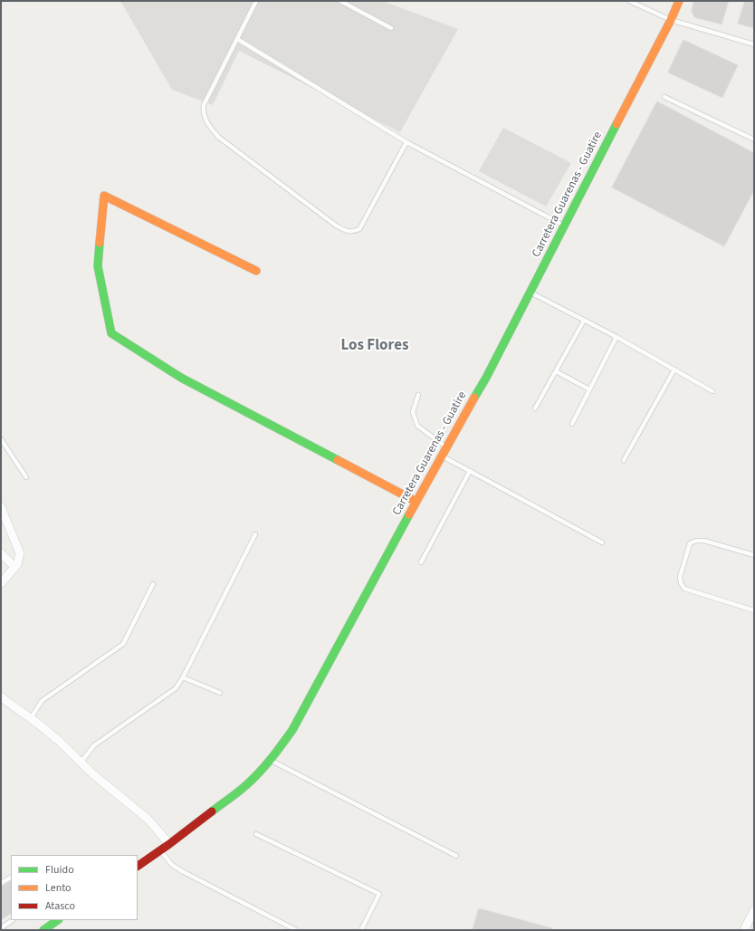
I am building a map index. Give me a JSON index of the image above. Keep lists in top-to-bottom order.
{
  "streets": {
    "main road": ["Carretera Guarenas - Guatire"]
  },
  "districts": ["Los Flores"],
  "legend": ["Fluido", "Lento", "Atasco"]
}
